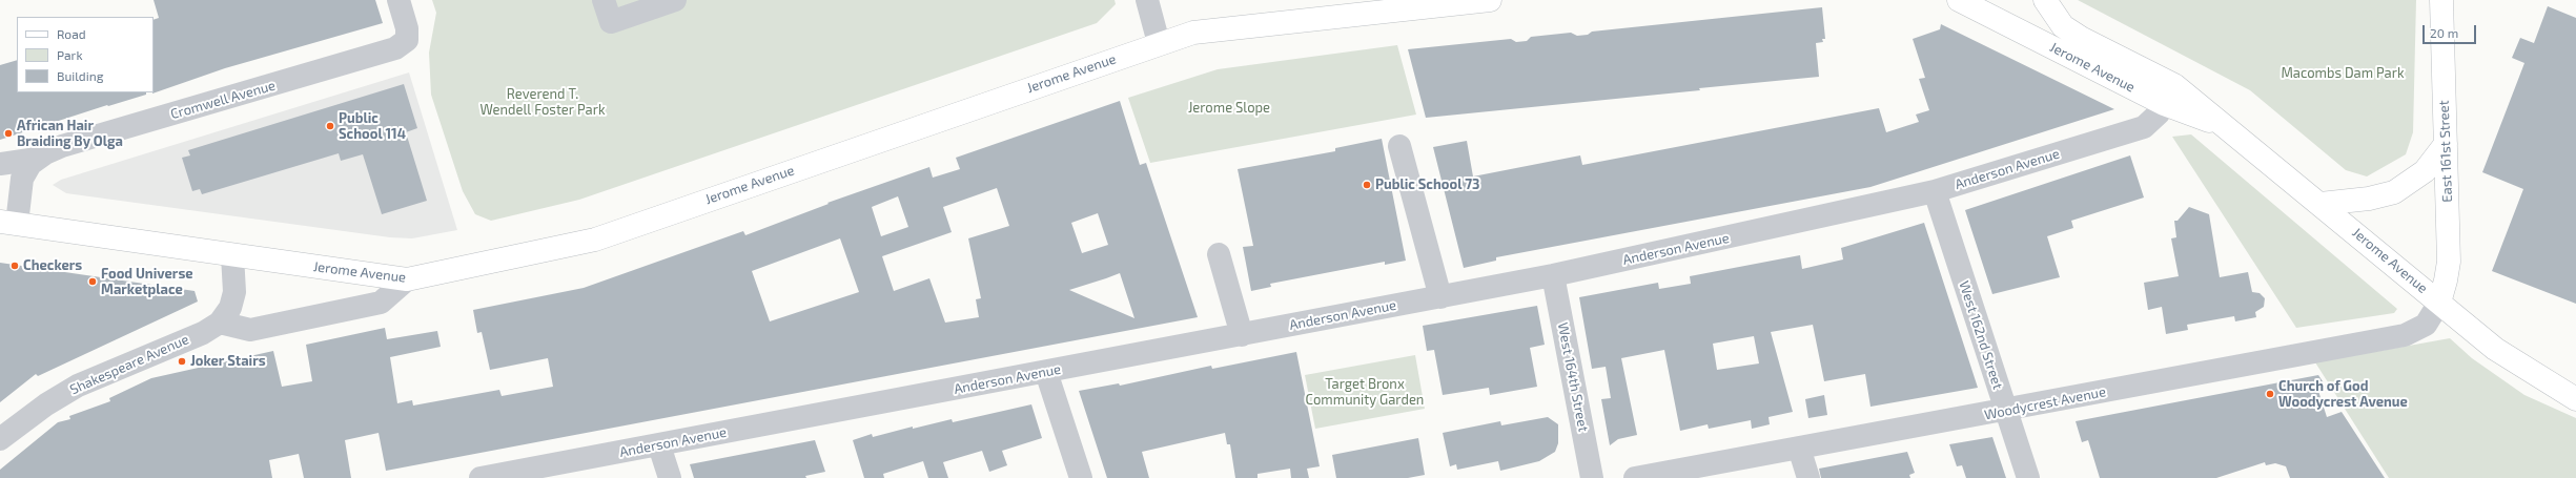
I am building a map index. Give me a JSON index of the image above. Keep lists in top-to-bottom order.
{
  "streets": {
    "main road": ["Jerome Avenue", "East 161st Street"],
    "street": [
      "Cromwell Avenue",
      "Anderson Avenue",
      "West 162nd Street",
      "Shakespeare Avenue",
      "West 164th Street",
      "Woodycrest Avenue"
    ]
  },
  "crossings": [
    ["Jerome Avenue", "Cromwell Avenue"],
    ["Jerome Avenue", "East 161st Street"],
    ["Jerome Avenue", "Anderson Avenue"],
    ["Jerome Avenue", "Shakespeare Avenue"],
    ["Jerome Avenue", "Woodycrest Avenue"],
    ["East 161st Street", "Woodycrest Avenue"],
    ["Anderson Avenue", "West 162nd Street"],
    ["Anderson Avenue", "West 164th Street"],
    ["West 162nd Street", "Woodycrest Avenue"]
  ],
  "parks": [
    "Macombs Dam Park",
    "Reverend T. Wendell Foster Park",
    "Jerome Slope",
    "Target Bronx Community Garden"
  ],
  "places": [
    "Public School 114",
    "African Hair Braiding By Olga",
    "Public School 73",
    "Checkers",
    "Food Universe Marketplace",
    "Joker Stairs",
    "Church of God Woodycrest Avenue"
  ],
  "legend": ["Road", "Park", "Building"],
  "scale_bar": "20 m"
}
